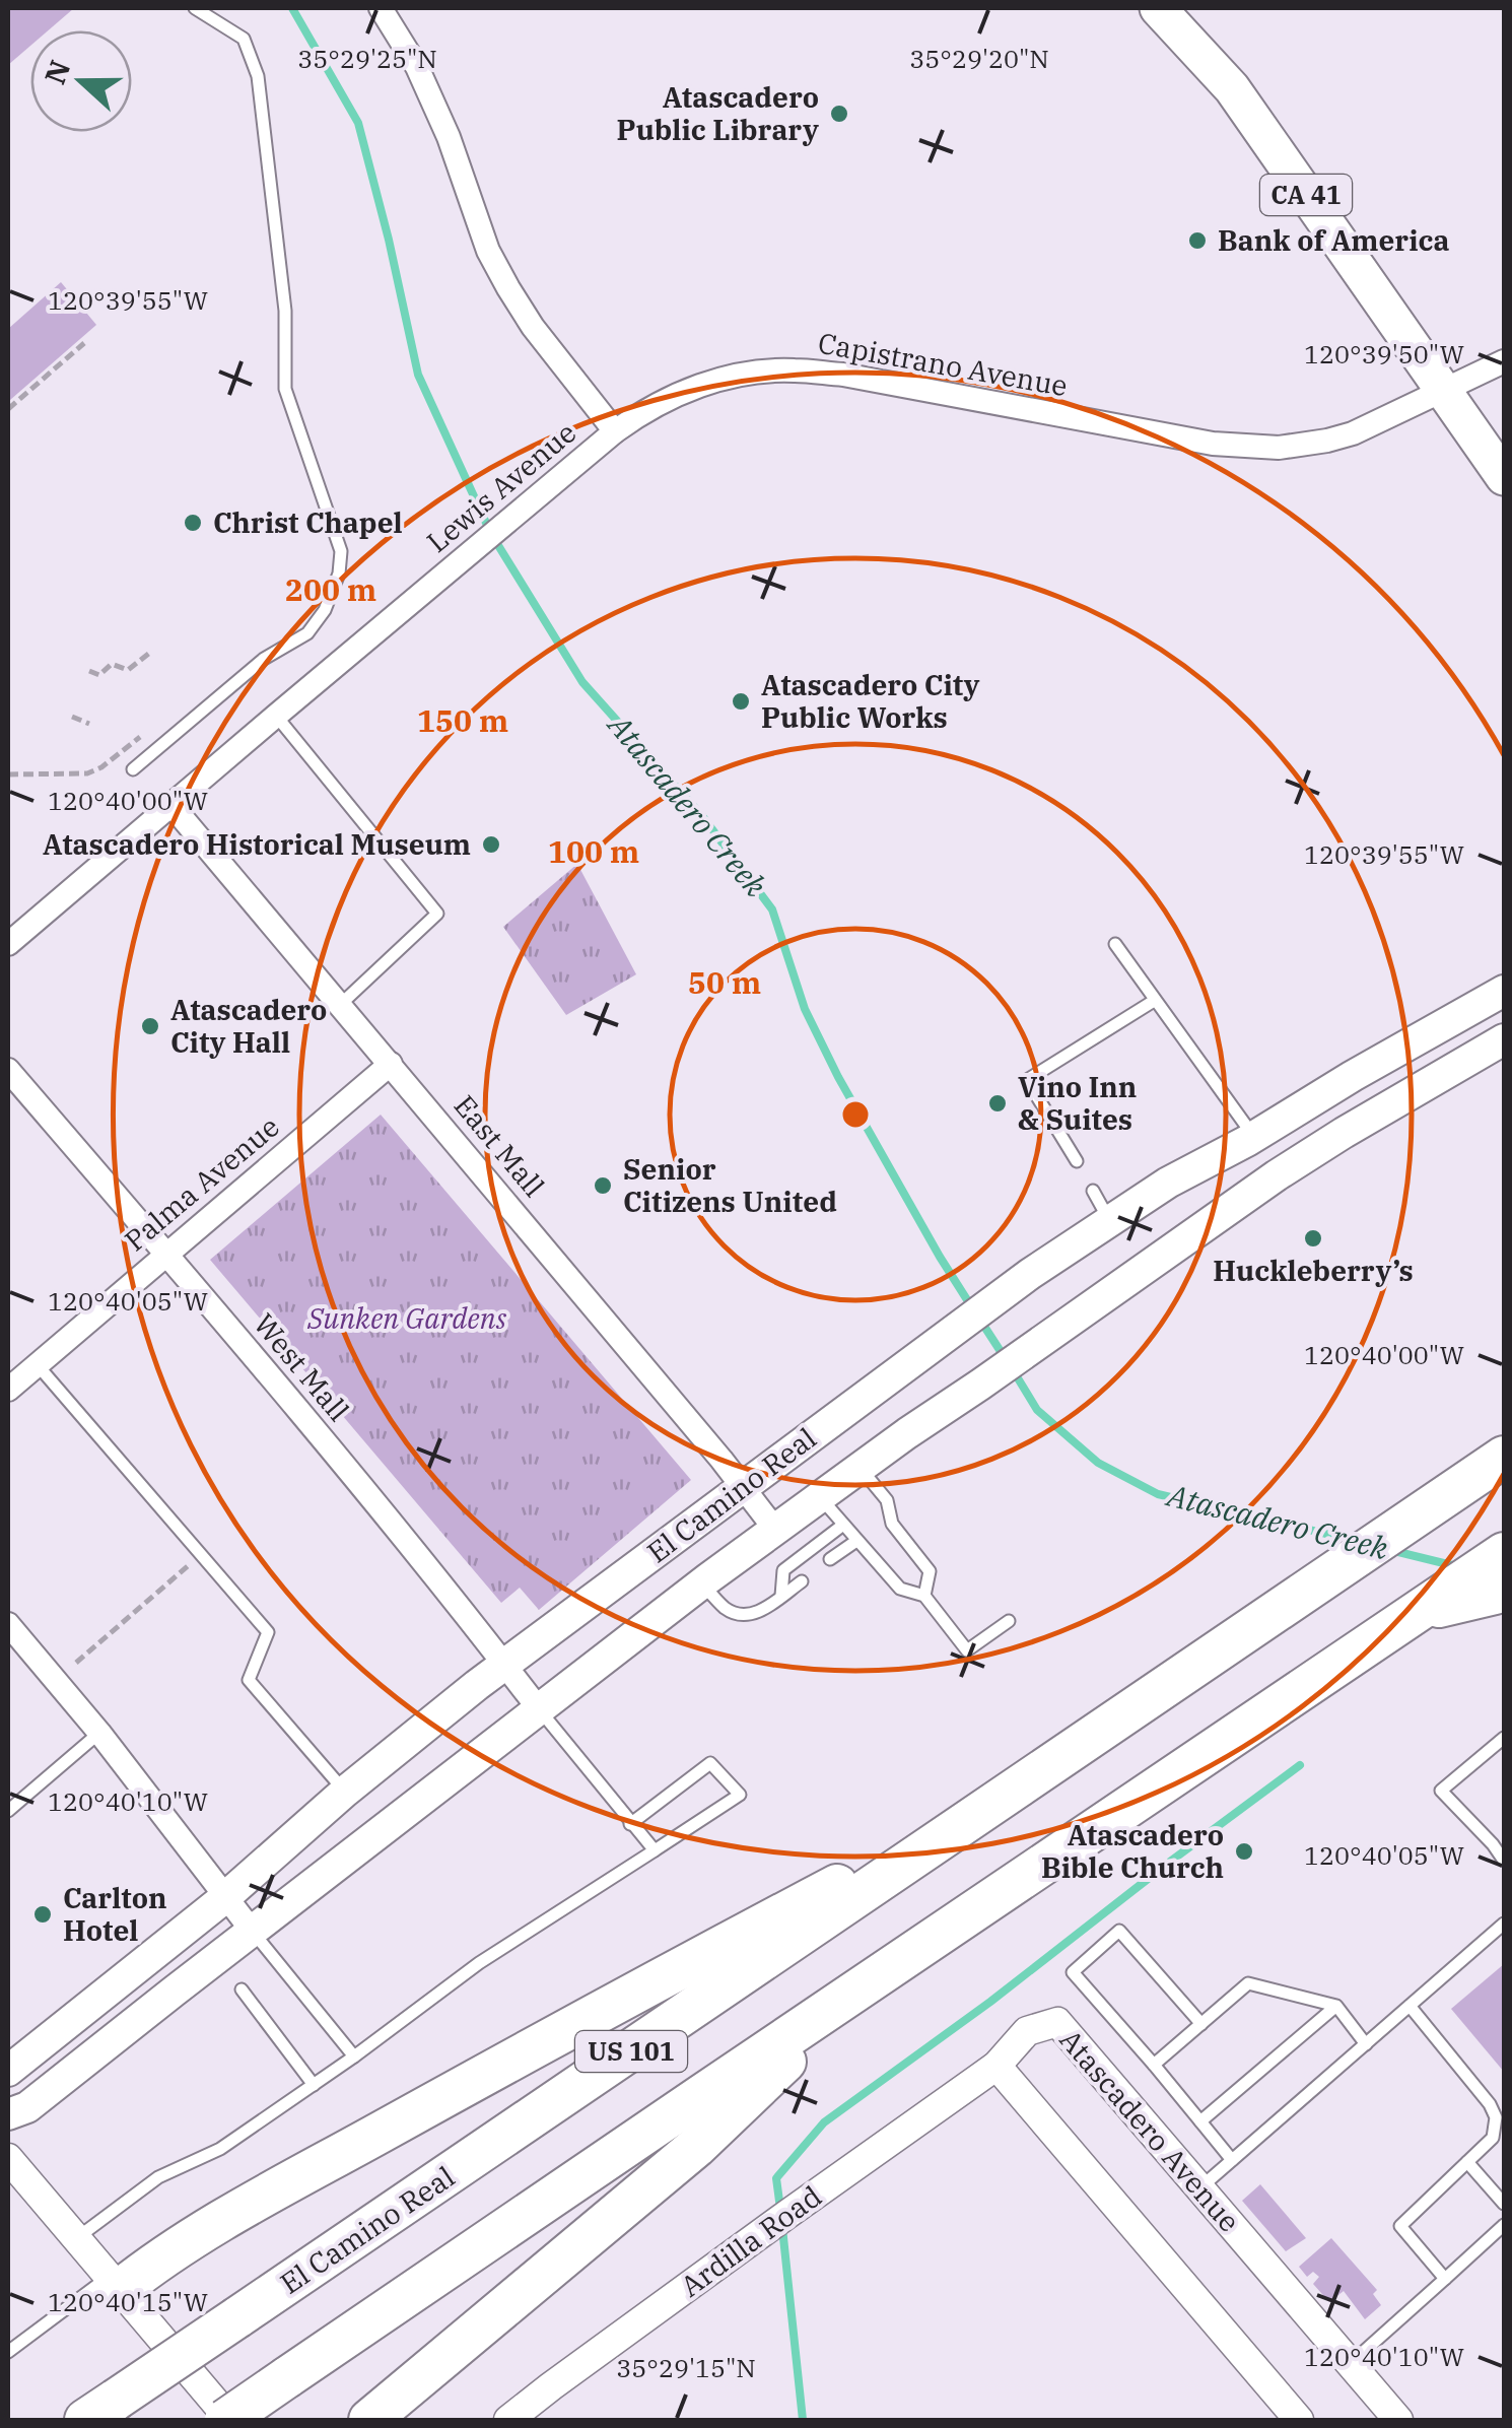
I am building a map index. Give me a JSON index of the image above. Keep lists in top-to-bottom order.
{
  "streets": {
    "highway": ["El Camino Real", "US 101"],
    "main road": ["CA 41"],
    "street": [
      "Capistrano Avenue",
      "Lewis Avenue",
      "East Mall",
      "Palma Avenue",
      "West Mall",
      "Atascadero Avenue",
      "Ardilla Road"
    ]
  },
  "crossings": [
    ["CA 41", "Capistrano Avenue"],
    ["Capistrano Avenue", "Lewis Avenue"],
    ["Lewis Avenue", "East Mall"],
    ["East Mall", "Palma Avenue"],
    ["East Mall", "El Camino Real"],
    ["Palma Avenue", "West Mall"],
    ["West Mall", "El Camino Real"],
    ["Atascadero Avenue", "Ardilla Road"]
  ],
  "water": ["Atascadero Creek"],
  "parks": ["Sunken Gardens"],
  "places": [
    "Atascadero Public Library",
    "Bank of America",
    "Christ Chapel",
    "Atascadero City Public Works",
    "Atascadero Historical Museum",
    "Atascadero City Hall",
    "Vino Inn & Suites",
    "Senior Citizens United",
    "Huckleberry’s",
    "Atascadero Bible Church",
    "Carlton Hotel"
  ],
  "north": "left",
  "coordinates": [
    "35°29'25\"N",
    "35°29'20\"N",
    "120°39'55\"W",
    "120°39'50\"W",
    "120°40'00\"W",
    "120°40'05\"W",
    "120°40'10\"W",
    "120°40'15\"W",
    "35°29'15\"N"
  ],
  "rings": [
    "200 m",
    "150 m",
    "100 m",
    "50 m"
  ]
}
